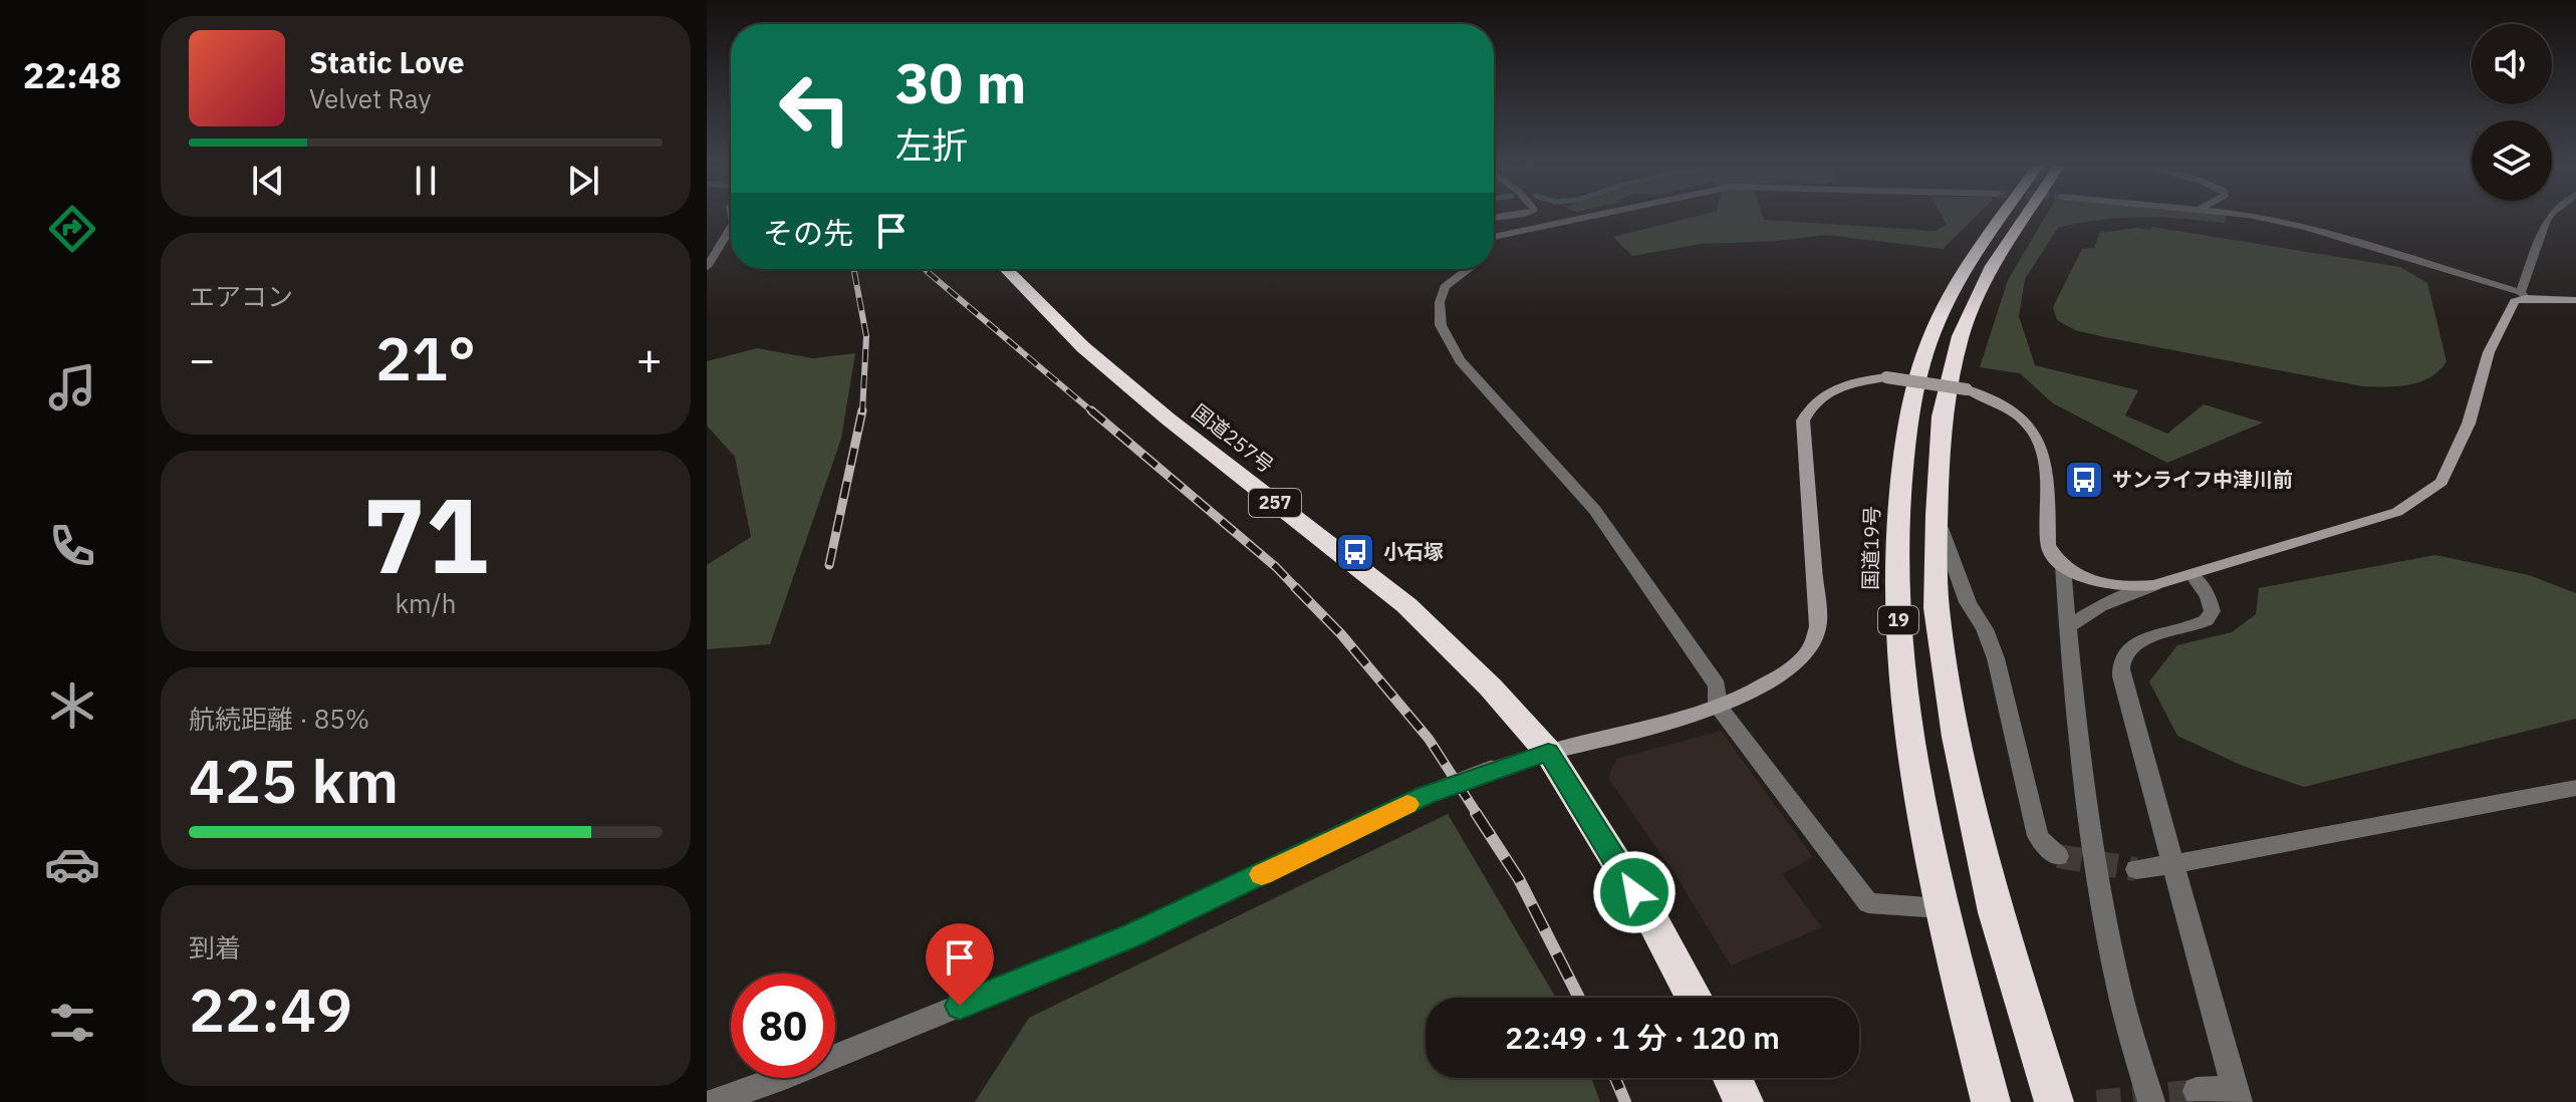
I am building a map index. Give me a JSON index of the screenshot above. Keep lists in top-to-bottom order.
{
  "streets": {
    "highway": [
      "国道257号",
      "257",
      "国道19号",
      "19"
    ]
  },
  "crossings": [
    ["国道257号", "257"]
  ],
  "places": {
    "bus stop": ["サンライフ中津川前", "小石塚"]
  },
  "page": {
    "tabs": "22:48",
    "turn": ["30 m", "左折"],
    "song": ["Static Love", "Velvet Ray"],
    "then": "その先",
    "tile": [
      "エアコン",
      ["71", "km/h"],
      ["航続距離 · 85%", "425 km"],
      ["到着", "22:49"]
    ],
    "heat": ["−", "21°", "+"],
    "limit": "80",
    "trip": "22:49 · 1 分 · 120 m"
  }
}
